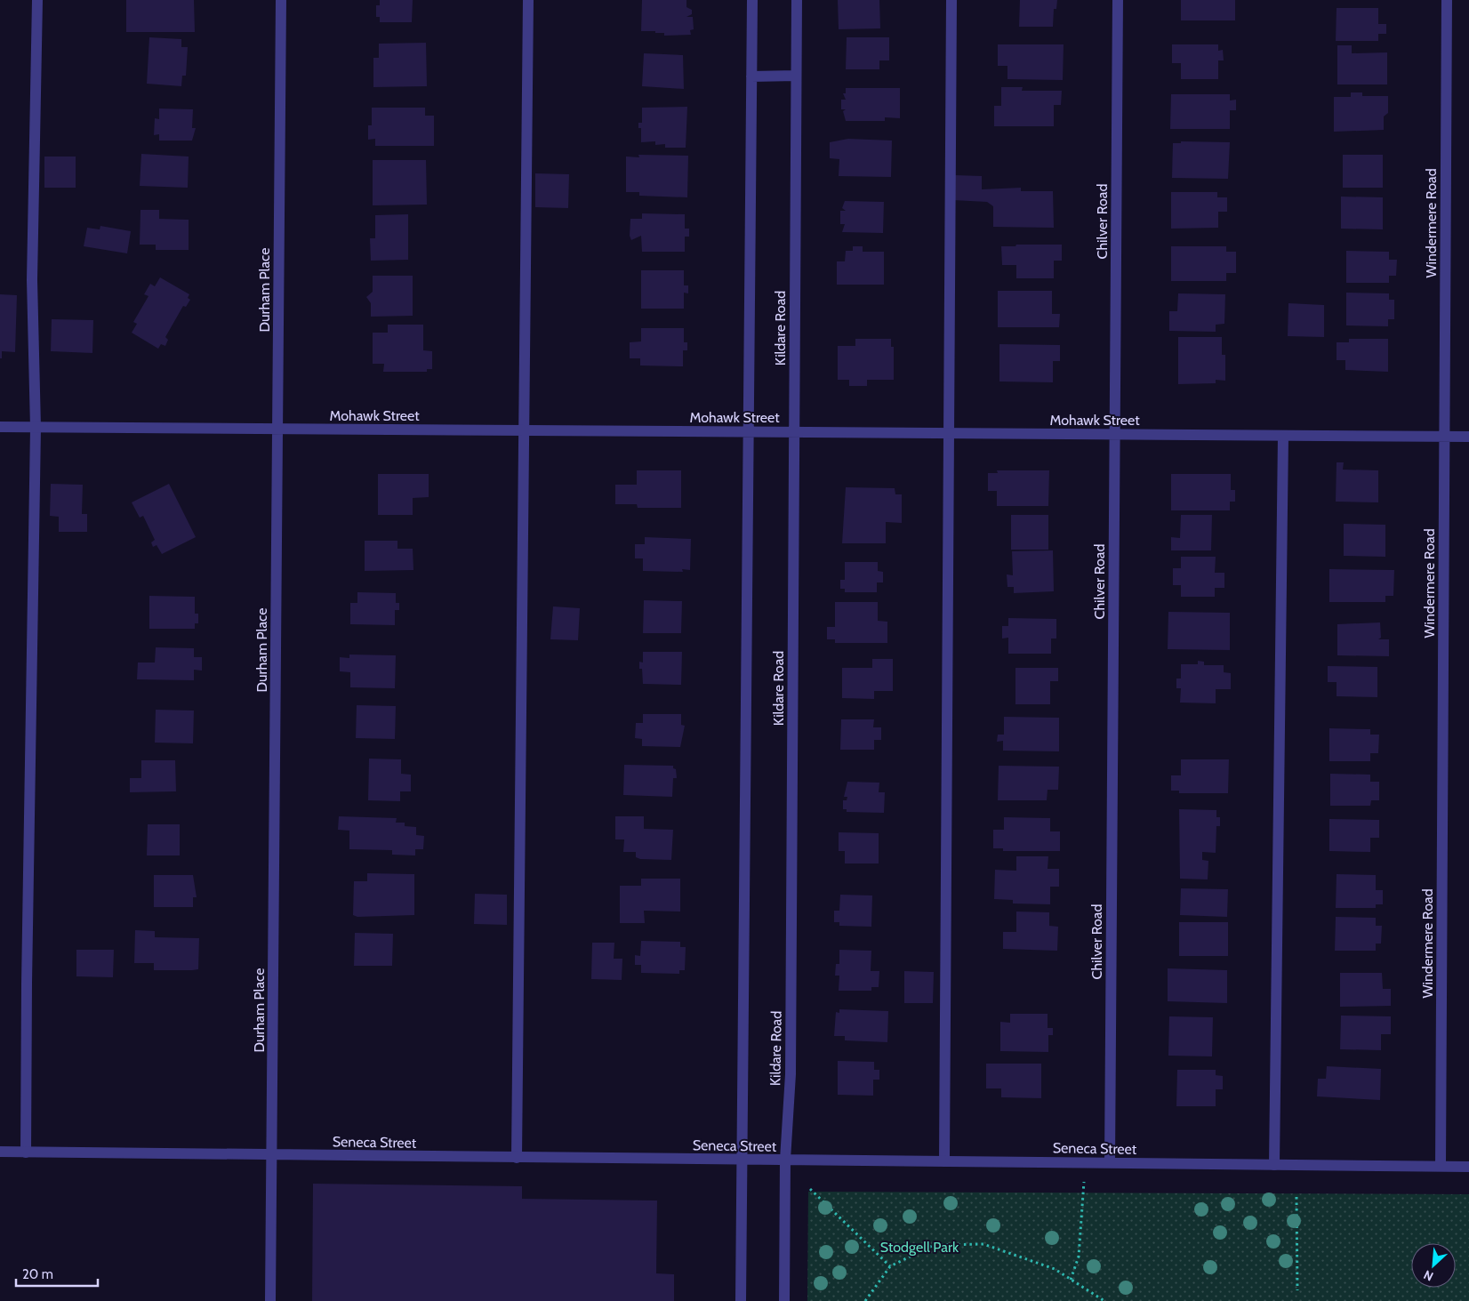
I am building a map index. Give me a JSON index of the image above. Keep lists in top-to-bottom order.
{
  "streets": {
    "street": [
      "Chilver Road",
      "Windermere Road",
      "Durham Place",
      "Kildare Road",
      "Mohawk Street",
      "Seneca Street"
    ]
  },
  "crossings": [
    ["Chilver Road", "Mohawk Street"],
    ["Chilver Road", "Seneca Street"],
    ["Windermere Road", "Mohawk Street"],
    ["Windermere Road", "Seneca Street"],
    ["Durham Place", "Mohawk Street"],
    ["Durham Place", "Seneca Street"],
    ["Kildare Road", "Mohawk Street"],
    ["Kildare Road", "Seneca Street"]
  ],
  "parks": ["Stodgell Park"],
  "scale_bar": "20 m",
  "north": "bottom left"
}
